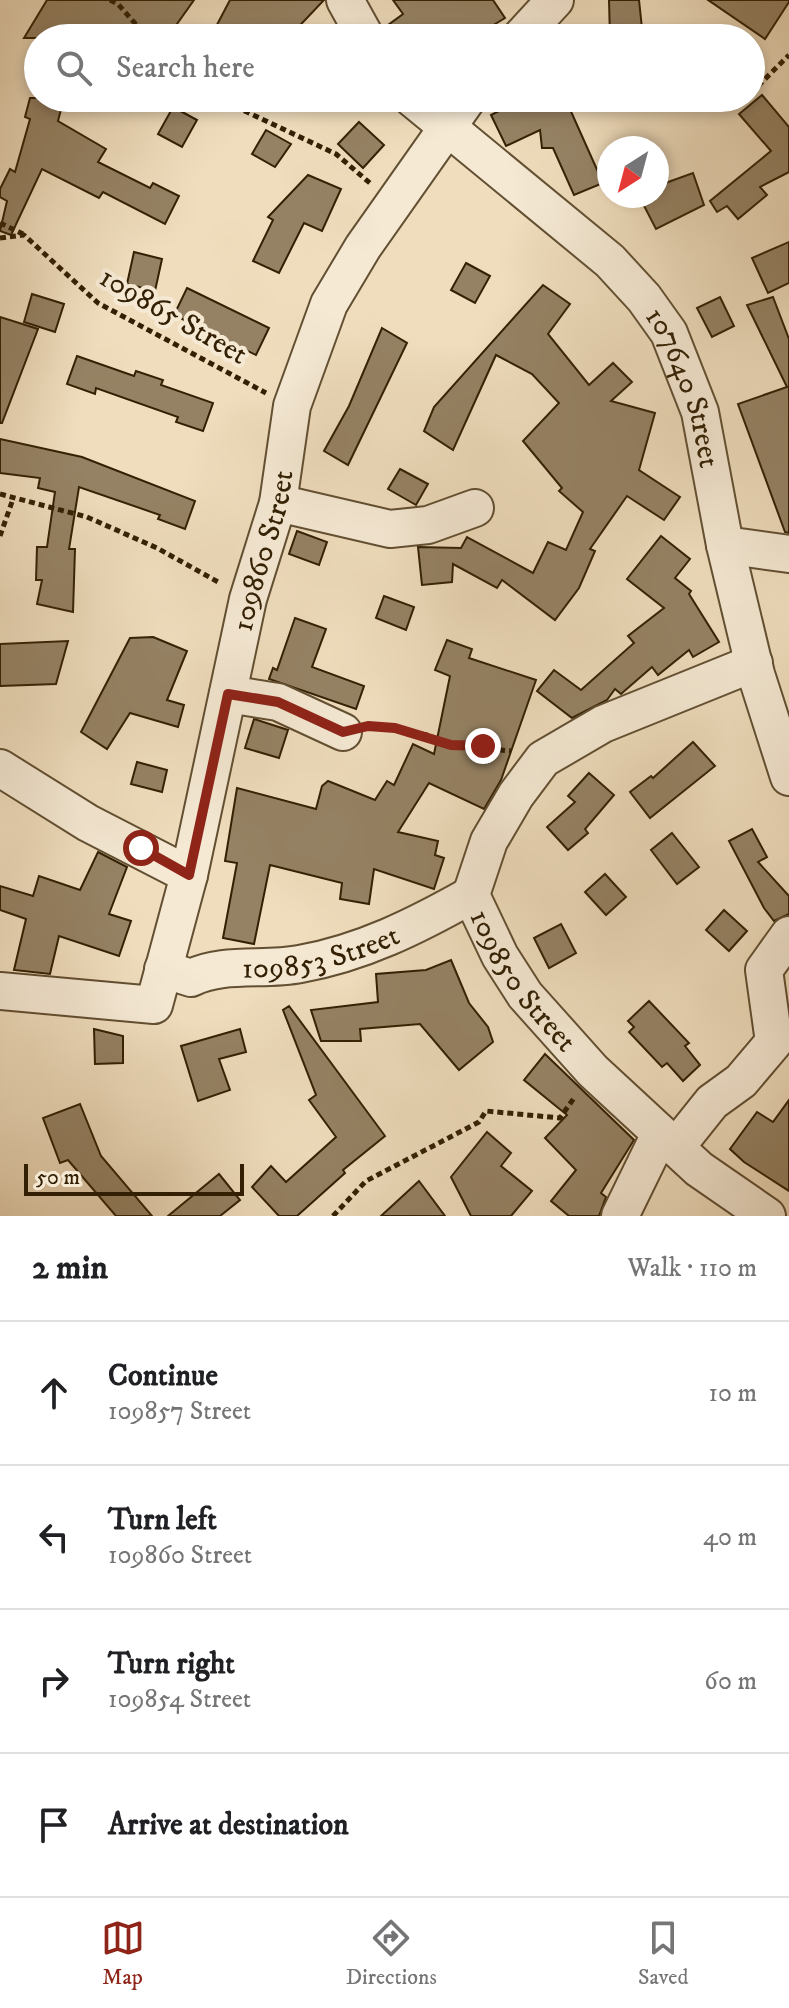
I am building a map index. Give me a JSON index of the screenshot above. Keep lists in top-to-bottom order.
{
  "streets": {
    "street": [
      "107640 Street",
      "109860 Street",
      "109853 Street",
      "109850 Street"
    ],
    "path": ["109865 Street"]
  },
  "crossings": [
    ["109865 Street", "109860 Street"],
    ["107640 Street", "109860 Street"],
    ["107640 Street", "109850 Street"],
    ["109860 Street", "109853 Street"],
    ["109853 Street", "109850 Street"]
  ],
  "scale_bar": "50 m",
  "north": "bottom left",
  "page": {
    "search": "Search here",
    "scale": "50 m",
    "heading": ["2 min", "Walk · 110 m"],
    "list": [
      ["Continue", "109857 Street", "10 m"],
      ["Turn left", "109860 Street", "40 m"],
      ["Turn right", "109854 Street", "60 m"],
      "Arrive at destination"
    ],
    "nav": ["Map", "Directions", "Saved"]
  }
}
